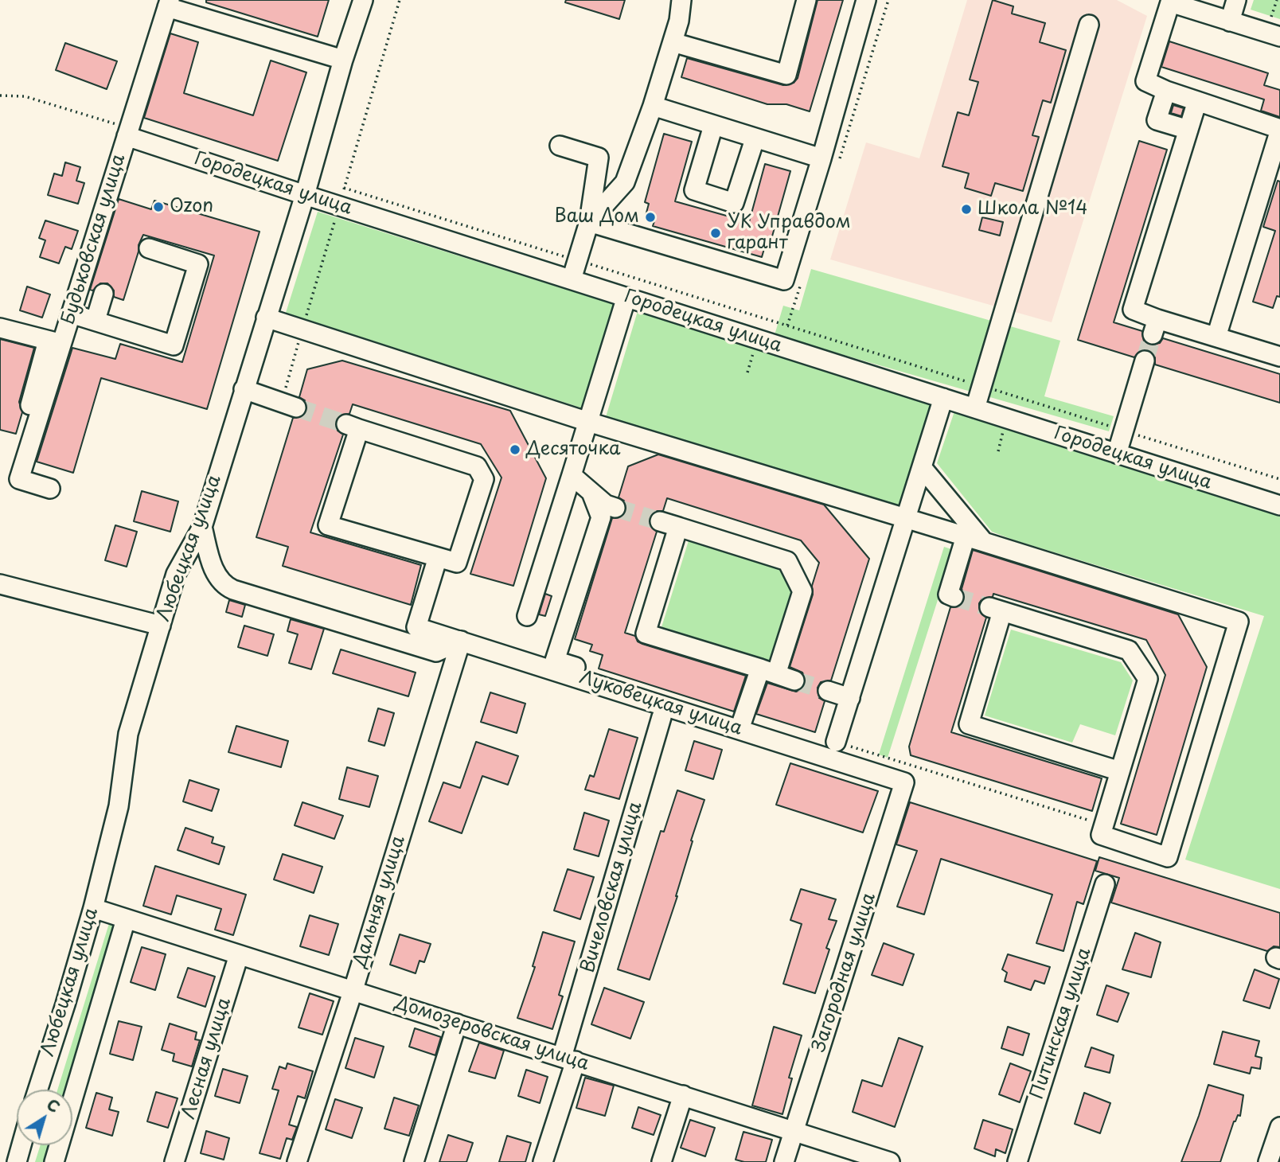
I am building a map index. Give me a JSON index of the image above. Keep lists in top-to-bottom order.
{
  "streets": {
    "street": [
      "Городецкая улица",
      "Будьковская улица",
      "Любецкая улица",
      "Луковецкая улица",
      "Вичеловская улица",
      "Дальняя улица",
      "Загородная улица",
      "Питинская улица",
      "Домозеровская улица",
      "Лесная улица"
    ]
  },
  "crossings": [
    ["Городецкая улица", "Будьковская улица"],
    ["Городецкая улица", "Любецкая улица"],
    ["Любецкая улица", "Домозеровская улица"],
    ["Луковецкая улица", "Дальняя улица"],
    ["Луковецкая улица", "Загородная улица"],
    ["Вичеловская улица", "Домозеровская улица"],
    ["Дальняя улица", "Домозеровская улица"],
    ["Загородная улица", "Домозеровская улица"],
    ["Домозеровская улица", "Лесная улица"]
  ],
  "places": [
    "Ozon",
    "Школа №14",
    "Ваш Дом",
    "УК Управдом гарант",
    "Десяточка"
  ],
  "north": "top right"
}
